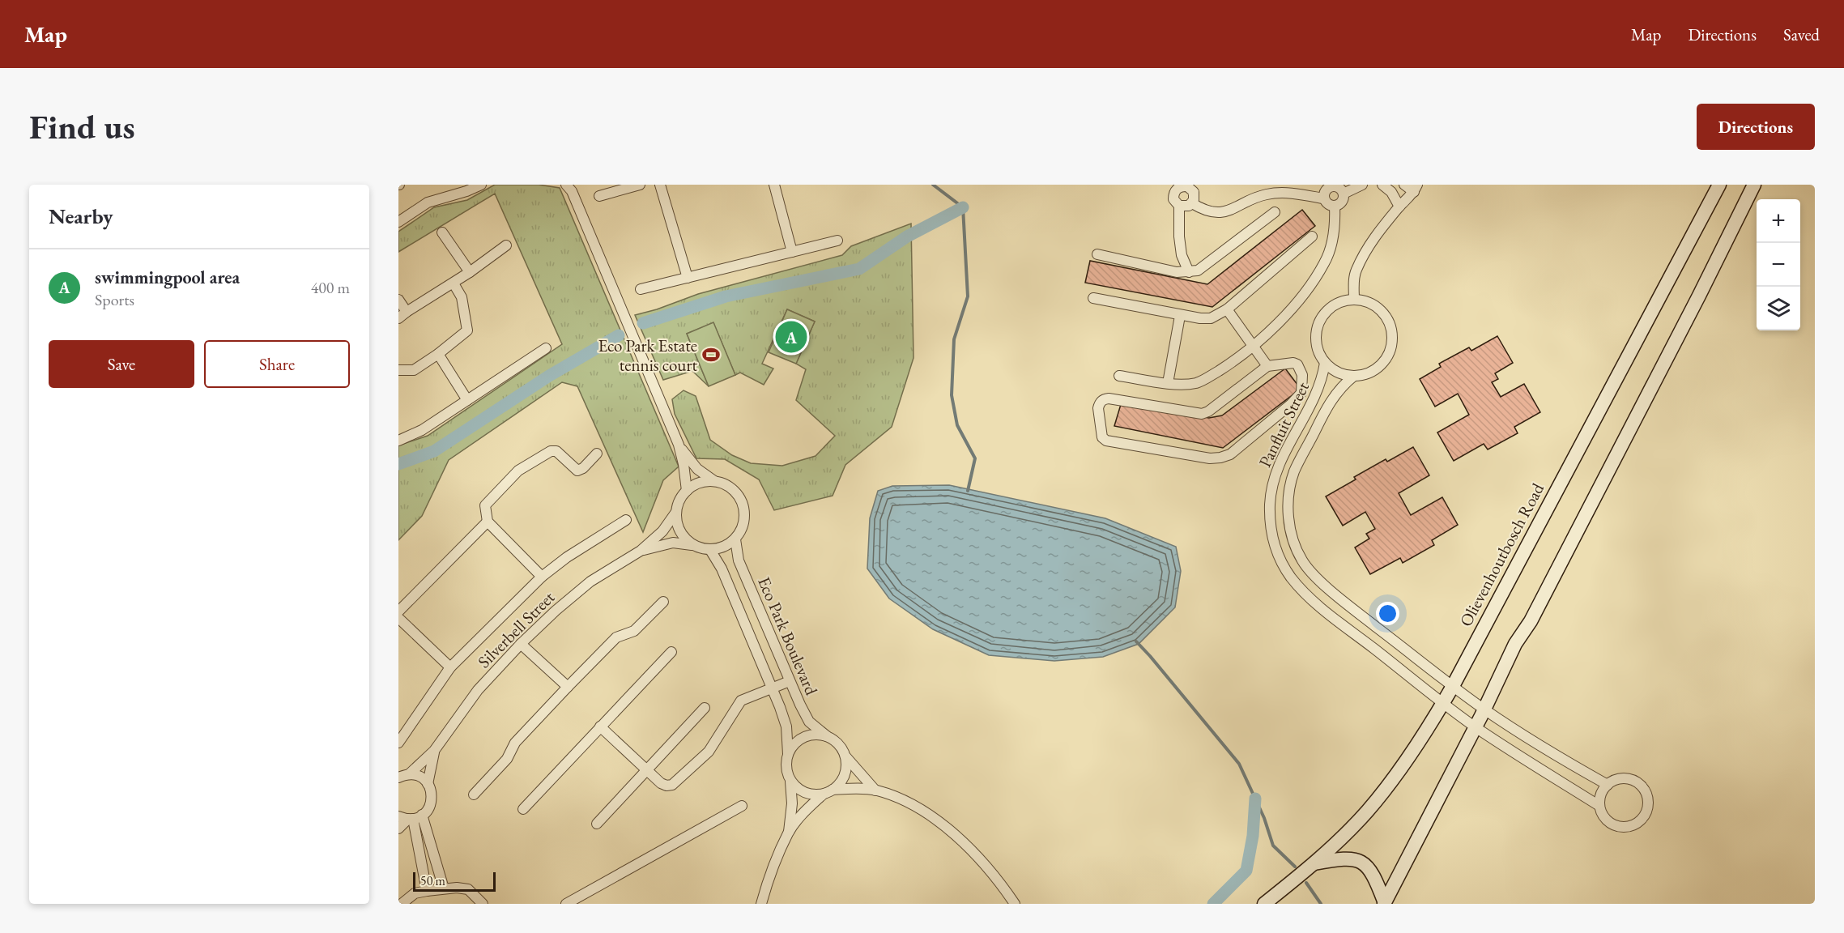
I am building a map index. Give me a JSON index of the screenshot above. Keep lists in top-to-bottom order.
{
  "streets": {
    "main road": ["Olievenhoutbosch Road"],
    "street": ["Panfluit Street", "Silverbell Street", "Eco Park Boulevard"]
  },
  "crossings": [
    ["Panfluit Street", "Olievenhoutbosch Road"],
    ["Silverbell Street", "Eco Park Boulevard"]
  ],
  "places": {
    "sports": ["Eco Park Estate tennis court"]
  },
  "scale_bar": "50 m",
  "page": {
    "header": "Map",
    "nav": ["Map", "Directions", "Saved"],
    "buttons": [
      "Directions",
      ["Save", "Share"]
    ],
    "title": "Find us",
    "heading": "Nearby",
    "map_buttons": ["+", "−"],
    "list": [
      {
        "mark": "A",
        "name": "swimmingpool area",
        "note": "Sports",
        "value": "400 m"
      }
    ],
    "pins": "A",
    "scale": "50 m"
  }
}
